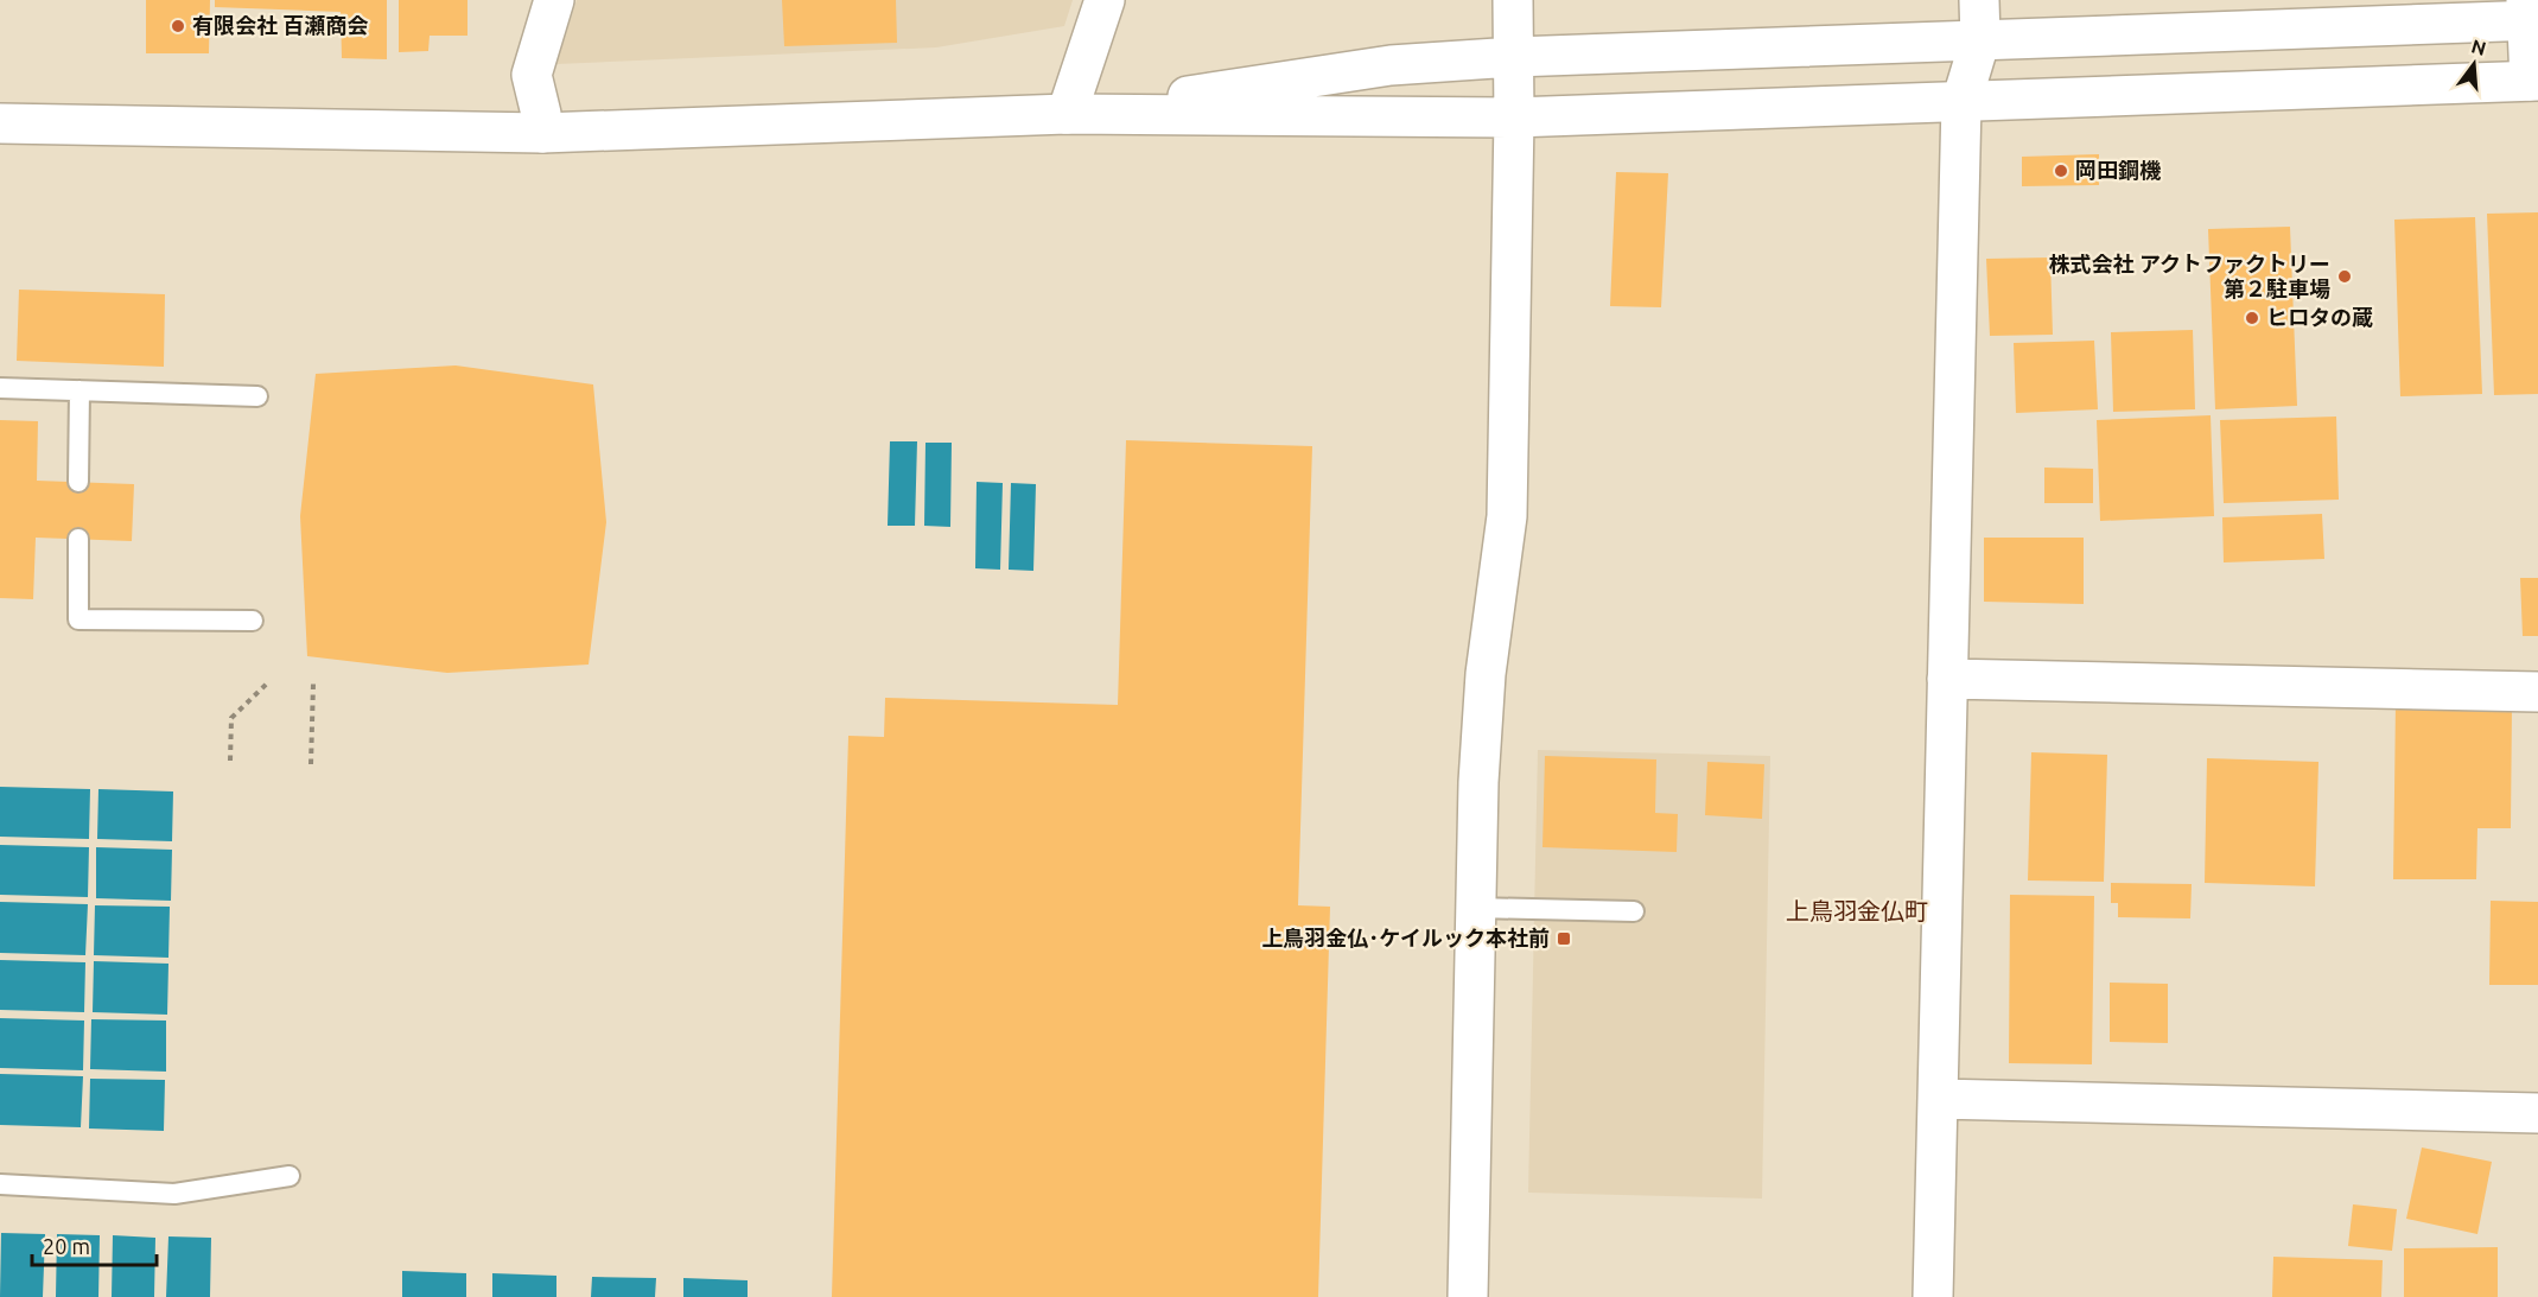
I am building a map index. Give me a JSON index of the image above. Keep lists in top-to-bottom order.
{
  "districts": ["上鳥羽金仏町"],
  "places": {
    "other": [
      "有限会社 百瀬商会",
      "岡田鋼機",
      "株式会社 アクトファクトリー 第２駐車場",
      "ヒロタの蔵"
    ],
    "transit": ["上鳥羽金仏･ケイルック本社前"]
  },
  "scale_bar": "20 m",
  "north": "top"
}
